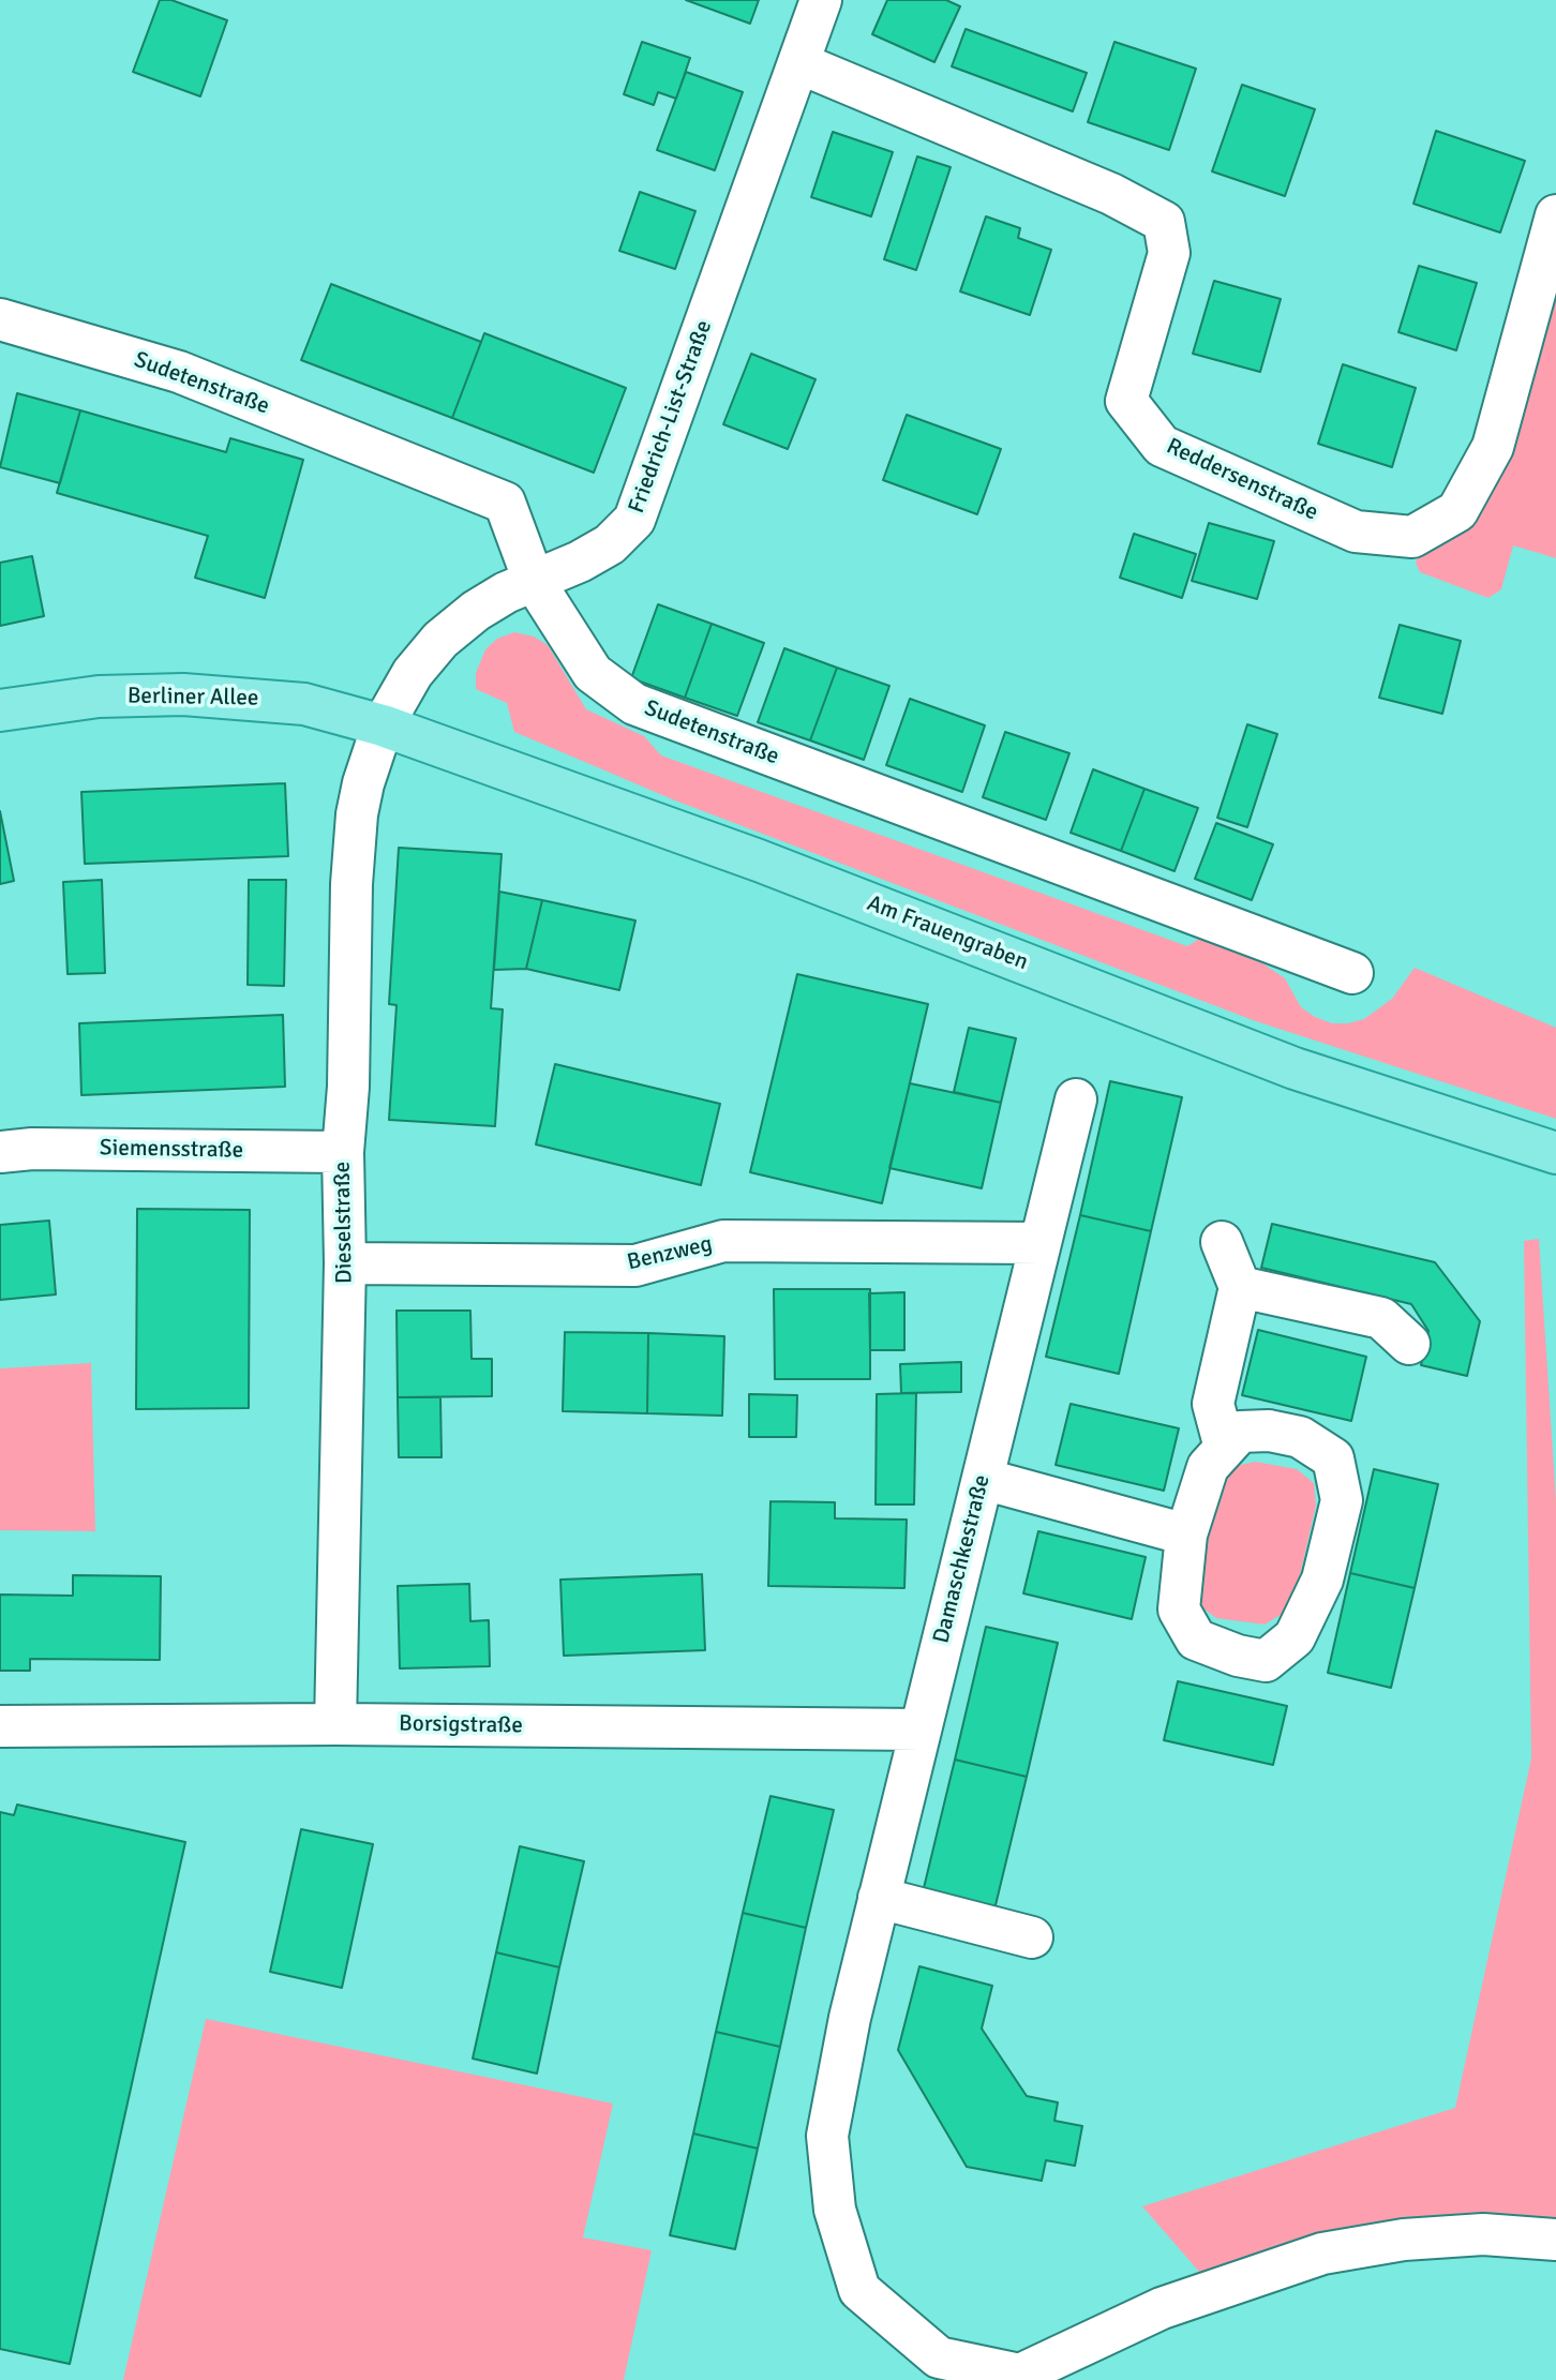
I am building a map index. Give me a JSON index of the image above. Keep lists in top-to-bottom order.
{
  "streets": {
    "main road": ["Berliner Allee", "Am Frauengraben"],
    "street": [
      "Sudetenstraße",
      "Friedrich-List-Straße",
      "Reddersenstraße",
      "Siemensstraße",
      "Dieselstraße",
      "Benzweg",
      "Damaschkestraße",
      "Borsigstraße"
    ]
  },
  "crossings": [
    ["Sudetenstraße", "Friedrich-List-Straße"],
    ["Friedrich-List-Straße", "Reddersenstraße"],
    ["Friedrich-List-Straße", "Berliner Allee"],
    ["Friedrich-List-Straße", "Am Frauengraben"],
    ["Friedrich-List-Straße", "Dieselstraße"],
    ["Berliner Allee", "Am Frauengraben"],
    ["Berliner Allee", "Dieselstraße"],
    ["Am Frauengraben", "Dieselstraße"],
    ["Siemensstraße", "Dieselstraße"],
    ["Dieselstraße", "Benzweg"],
    ["Dieselstraße", "Borsigstraße"],
    ["Benzweg", "Damaschkestraße"],
    ["Damaschkestraße", "Borsigstraße"]
  ]
}
